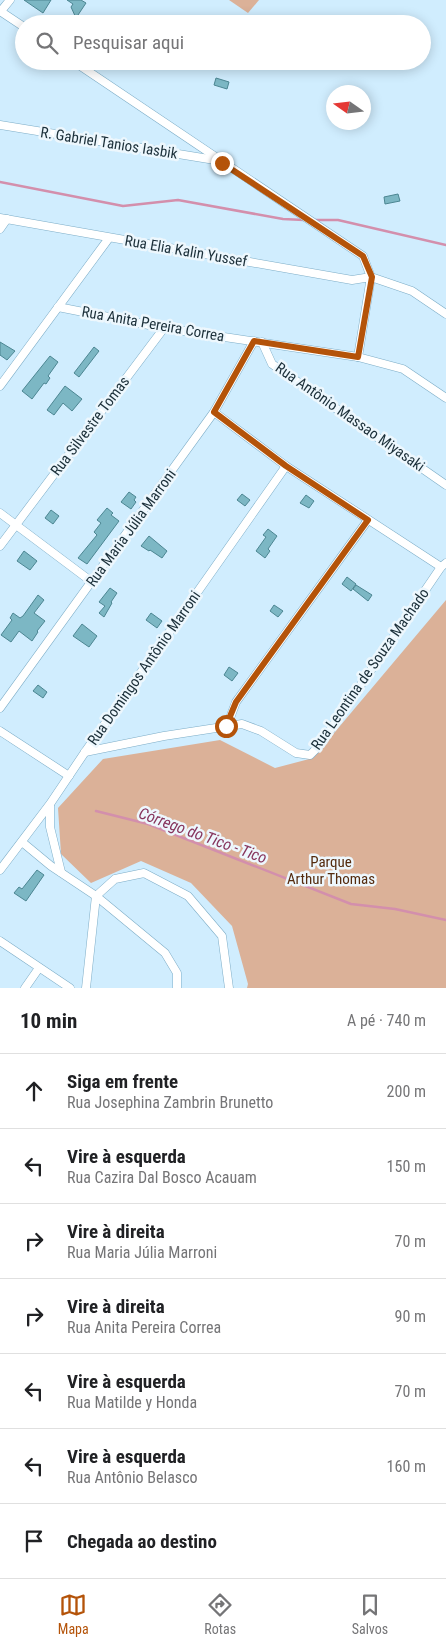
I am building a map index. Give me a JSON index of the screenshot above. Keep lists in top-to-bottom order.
{
  "streets": {
    "street": [
      "R. Gabriel Tanios Iasbik",
      "Rua Elia Kalin Yussef",
      "Rua Anita Pereira Correa",
      "Rua Antônio Massao Miyasaki",
      "Rua Silvestre Tomas",
      "Rua Maria Júlia Marroni",
      "Rua Domingos Antônio Marroni",
      "Rua Leontina de Souza Machado"
    ]
  },
  "crossings": [
    ["Rua Anita Pereira Correa", "Rua Antônio Massao Miyasaki"],
    ["Rua Anita Pereira Correa", "Rua Silvestre Tomas"],
    ["Rua Anita Pereira Correa", "Rua Maria Júlia Marroni"],
    ["Rua Antônio Massao Miyasaki", "Rua Maria Júlia Marroni"],
    ["Rua Domingos Antônio Marroni", "Rua Leontina de Souza Machado"]
  ],
  "water": ["Córrego do Tico - Tico"],
  "parks": ["Parque Arthur Thomas"],
  "north": "left",
  "page": {
    "search": "Pesquisar aqui",
    "heading": ["10 min", "A pé · 740 m"],
    "list": [
      ["Siga em frente", "Rua Josephina Zambrin Brunetto", "200 m"],
      ["Vire à esquerda", "Rua Cazira Dal Bosco Acauam", "150 m"],
      ["Vire à direita", "Rua Maria Júlia Marroni", "70 m"],
      ["Vire à direita", "Rua Anita Pereira Correa", "90 m"],
      ["Vire à esquerda", "Rua Matilde y Honda", "70 m"],
      ["Vire à esquerda", "Rua Antônio Belasco", "160 m"],
      "Chegada ao destino"
    ],
    "nav": ["Mapa", "Rotas", "Salvos"]
  }
}
